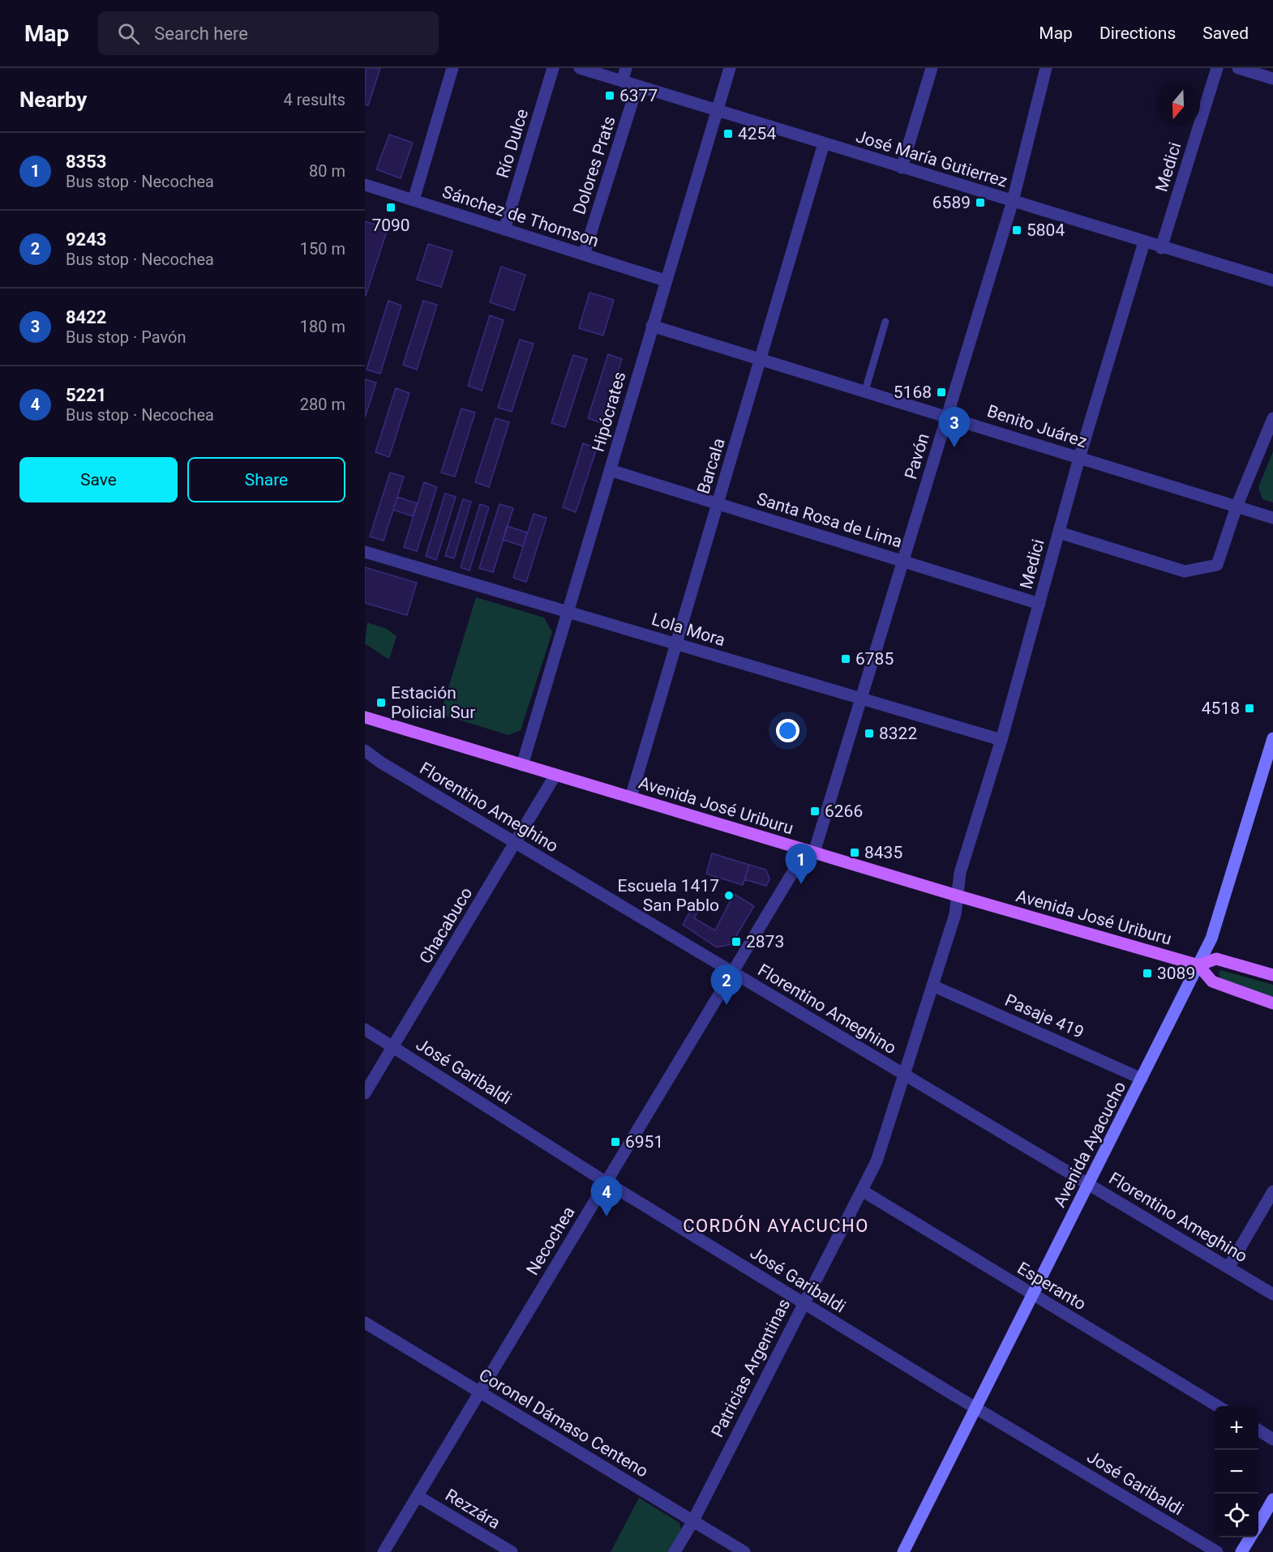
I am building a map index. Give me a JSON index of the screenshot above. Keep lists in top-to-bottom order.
{
  "streets": {
    "main road": ["Avenida José Uriburu", "Avenida Ayacucho"],
    "street": [
      "Río Dulce",
      "José María Gutierrez",
      "Dolores Prats",
      "Medici",
      "Sánchez de Thomson",
      "Hipócrates",
      "Benito Juárez",
      "Pavón",
      "Barcala",
      "Santa Rosa de Lima",
      "Lola Mora",
      "Florentino Ameghino",
      "Chacabuco",
      "Pasaje 419",
      "José Garibaldi",
      "Necochea",
      "Esperanto",
      "Patricias Argentinas",
      "Coronel Dámaso Centeno",
      "Rezzára"
    ]
  },
  "crossings": [
    ["Río Dulce", "Sánchez de Thomson"],
    ["José María Gutierrez", "Dolores Prats"],
    ["José María Gutierrez", "Medici"],
    ["José María Gutierrez", "Hipócrates"],
    ["José María Gutierrez", "Pavón"],
    ["José María Gutierrez", "Barcala"],
    ["Dolores Prats", "Sánchez de Thomson"],
    ["Medici", "Benito Juárez"],
    ["Medici", "Santa Rosa de Lima"],
    ["Medici", "Lola Mora"],
    ["Medici", "Avenida José Uriburu"],
    ["Medici", "Patricias Argentinas"],
    ["Sánchez de Thomson", "Hipócrates"],
    ["Hipócrates", "Benito Juárez"],
    ["Hipócrates", "Santa Rosa de Lima"],
    ["Hipócrates", "Lola Mora"],
    ["Hipócrates", "Avenida José Uriburu"],
    ["Benito Juárez", "Pavón"],
    ["Benito Juárez", "Barcala"],
    ["Pavón", "Santa Rosa de Lima"],
    ["Pavón", "Lola Mora"],
    ["Pavón", "Avenida José Uriburu"],
    ["Pavón", "Necochea"],
    ["Barcala", "Santa Rosa de Lima"],
    ["Barcala", "Lola Mora"],
    ["Barcala", "Avenida José Uriburu"],
    ["Avenida José Uriburu", "Chacabuco"],
    ["Avenida José Uriburu", "Avenida Ayacucho"],
    ["Avenida José Uriburu", "Necochea"],
    ["Avenida José Uriburu", "Patricias Argentinas"],
    ["Florentino Ameghino", "Chacabuco"],
    ["Florentino Ameghino", "Avenida Ayacucho"],
    ["Florentino Ameghino", "Necochea"],
    ["Florentino Ameghino", "Patricias Argentinas"],
    ["Chacabuco", "José Garibaldi"],
    ["Pasaje 419", "Avenida Ayacucho"],
    ["Pasaje 419", "Patricias Argentinas"],
    ["José Garibaldi", "Avenida Ayacucho"],
    ["José Garibaldi", "Necochea"],
    ["José Garibaldi", "Patricias Argentinas"],
    ["Avenida Ayacucho", "Esperanto"],
    ["Necochea", "Coronel Dámaso Centeno"],
    ["Necochea", "Rezzára"],
    ["Esperanto", "Patricias Argentinas"],
    ["Patricias Argentinas", "Coronel Dámaso Centeno"]
  ],
  "districts": ["CORDÓN AYACUCHO"],
  "places": {
    "transit": [
      "6377",
      "4254",
      "6589",
      "7090",
      "5804",
      "5168",
      "6785",
      "Estación Policial Sur",
      "4518",
      "8322",
      "6266",
      "8435",
      "2873",
      "3089",
      "6951"
    ],
    "other": ["Escuela 1417 San Pablo"]
  },
  "north": "bottom",
  "page": {
    "header": "Map",
    "search": "Search here",
    "nav": ["Map", "Directions", "Saved"],
    "heading": ["Nearby", "4 results"],
    "list": [
      {
        "mark": "1",
        "name": "8353",
        "note": "Bus stop · Necochea",
        "value": "80 m"
      },
      {
        "mark": "2",
        "name": "9243",
        "note": "Bus stop · Necochea",
        "value": "150 m"
      },
      {
        "mark": "3",
        "name": "8422",
        "note": "Bus stop · Pavón",
        "value": "180 m"
      },
      {
        "mark": "4",
        "name": "5221",
        "note": "Bus stop · Necochea",
        "value": "280 m"
      }
    ],
    "pins": [
      "3",
      "1",
      "2",
      "4"
    ],
    "buttons": ["Save", "Share"],
    "map_buttons": ["+", "−"]
  }
}
